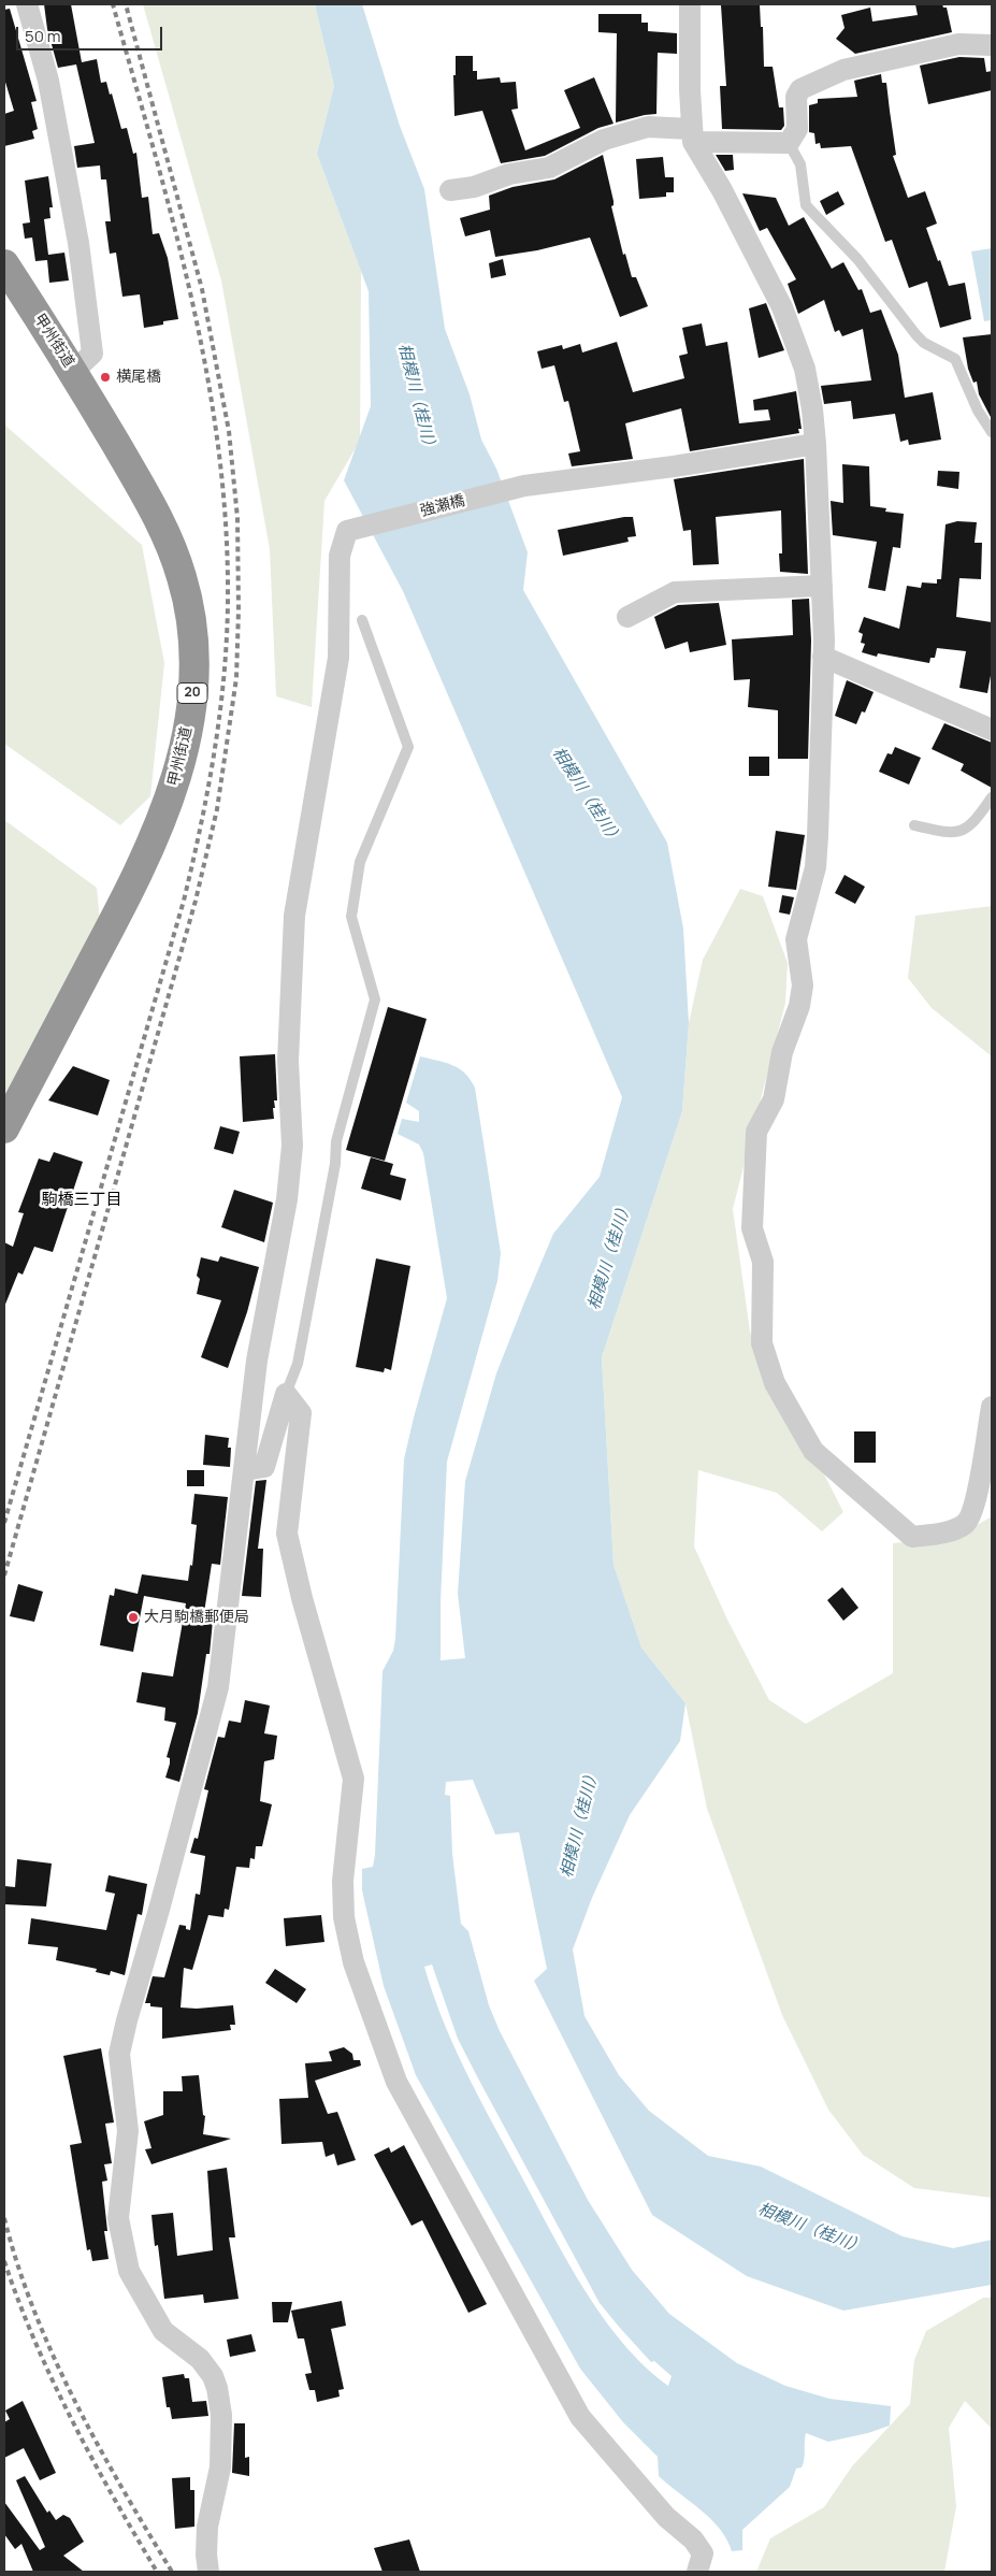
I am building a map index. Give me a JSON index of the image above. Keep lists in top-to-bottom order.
{
  "streets": {
    "highway": ["甲州街道", "20"],
    "street": ["強瀬橋"]
  },
  "districts": ["駒橋三丁目"],
  "water": ["相模川（桂川）"],
  "places": ["横尾橋", "大月駒橋郵便局"],
  "scale_bar": "50 m"
}
